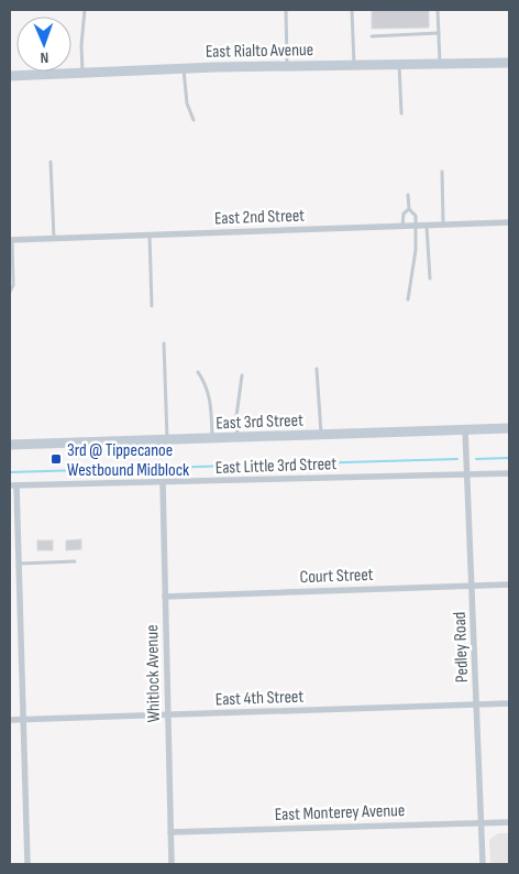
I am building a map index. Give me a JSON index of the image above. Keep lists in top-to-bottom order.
{
  "streets": {
    "main road": ["East Rialto Avenue", "East 3rd Street"],
    "street": [
      "East 2nd Street",
      "East Little 3rd Street",
      "Court Street",
      "Pedley Road",
      "Whitlock Avenue",
      "East 4th Street",
      "East Monterey Avenue"
    ]
  },
  "crossings": [
    ["East 3rd Street", "Pedley Road"],
    ["East Little 3rd Street", "Pedley Road"],
    ["East Little 3rd Street", "Whitlock Avenue"],
    ["Court Street", "Pedley Road"],
    ["Court Street", "Whitlock Avenue"],
    ["Pedley Road", "East 4th Street"],
    ["Pedley Road", "East Monterey Avenue"],
    ["Whitlock Avenue", "East 4th Street"],
    ["Whitlock Avenue", "East Monterey Avenue"]
  ],
  "places": {
    "transit": ["3rd @ Tippecanoe Westbound Midblock"]
  },
  "north": "bottom"
}
